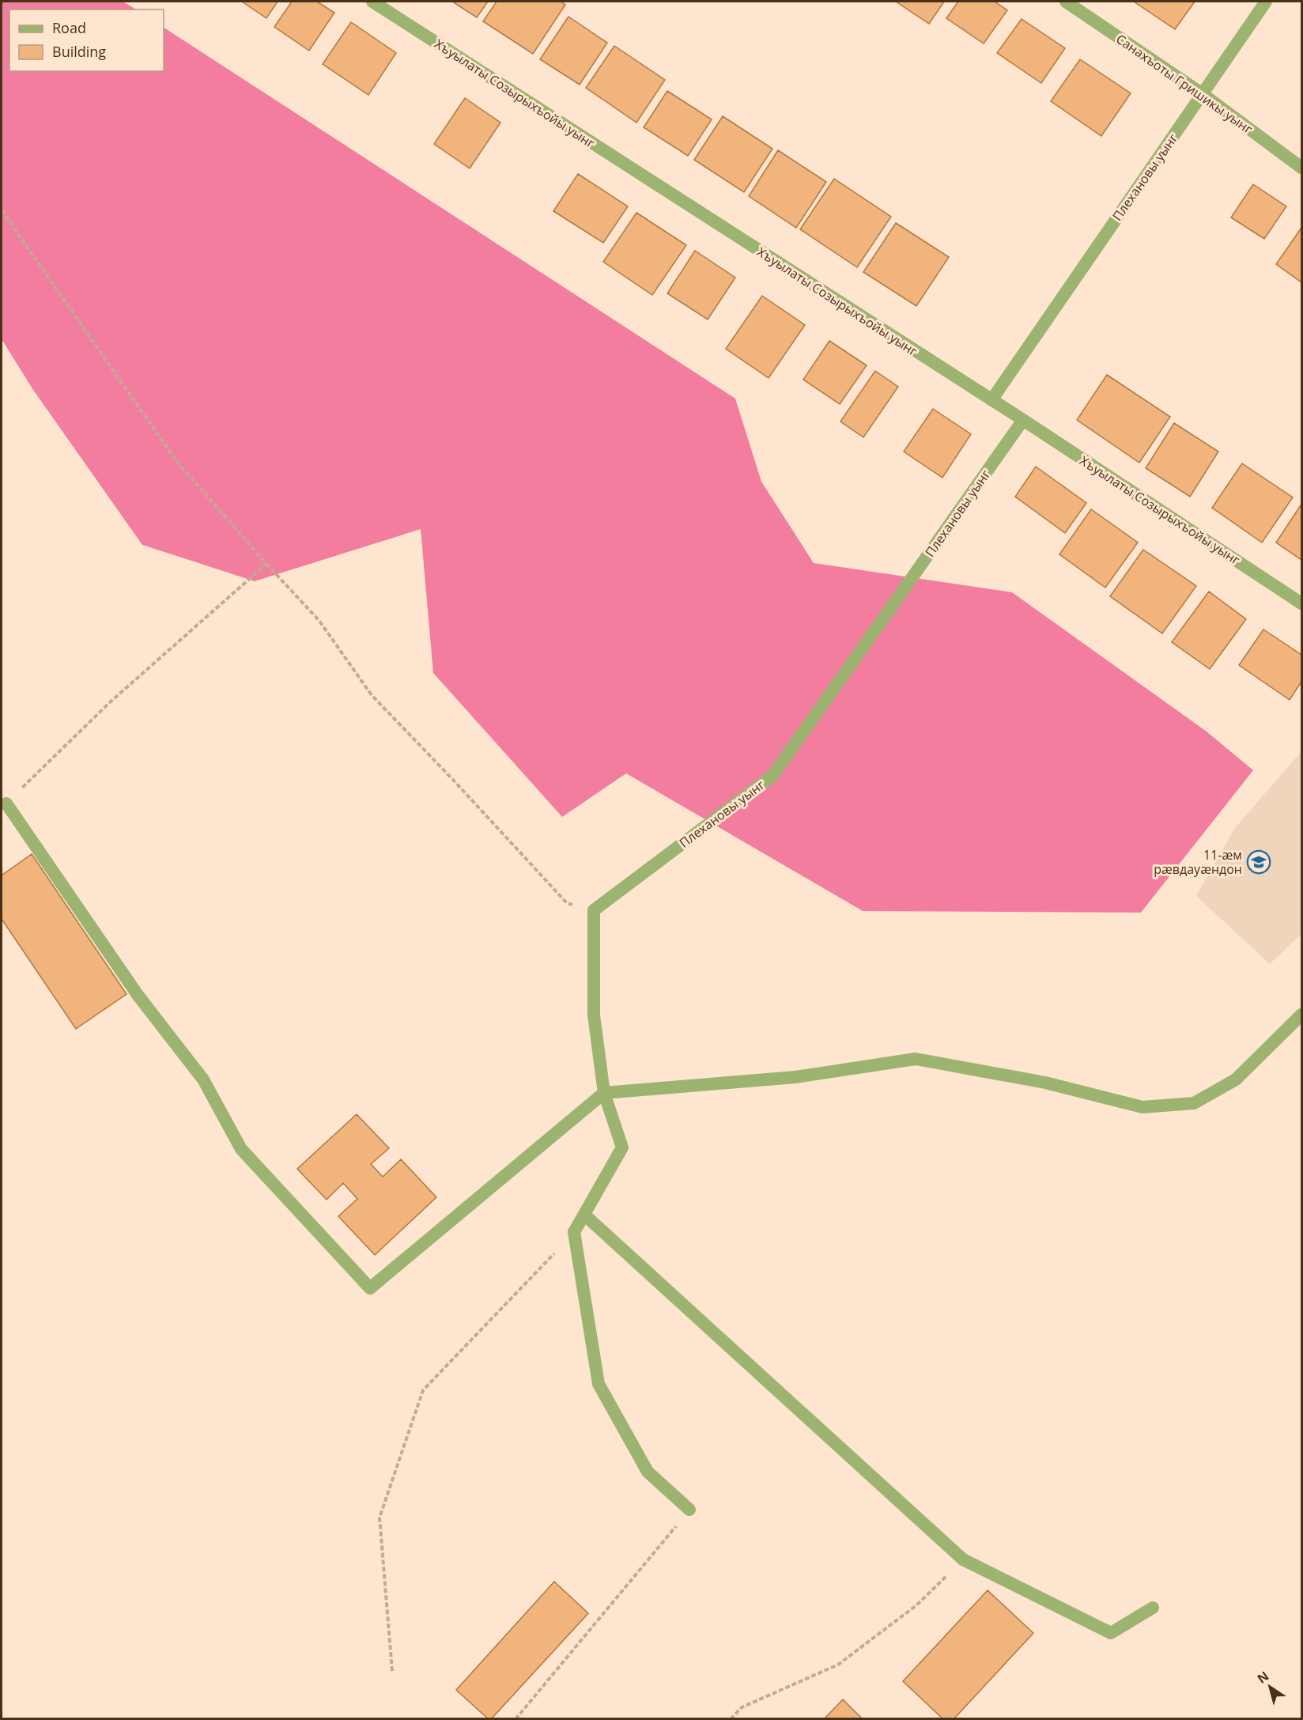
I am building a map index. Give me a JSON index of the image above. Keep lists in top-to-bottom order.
{
  "streets": {
    "street": ["Санахъоты Гришикы уынг", "Хъуылаты Созырыхъойы уынг", "Плехановы уынг"]
  },
  "crossings": [
    ["Санахъоты Гришикы уынг", "Плехановы уынг"],
    ["Хъуылаты Созырыхъойы уынг", "Плехановы уынг"]
  ],
  "places": {
    "school or university": ["11-æм рӕвдауӕндон"]
  },
  "legend": ["Road", "Building"],
  "north": "top left"
}
